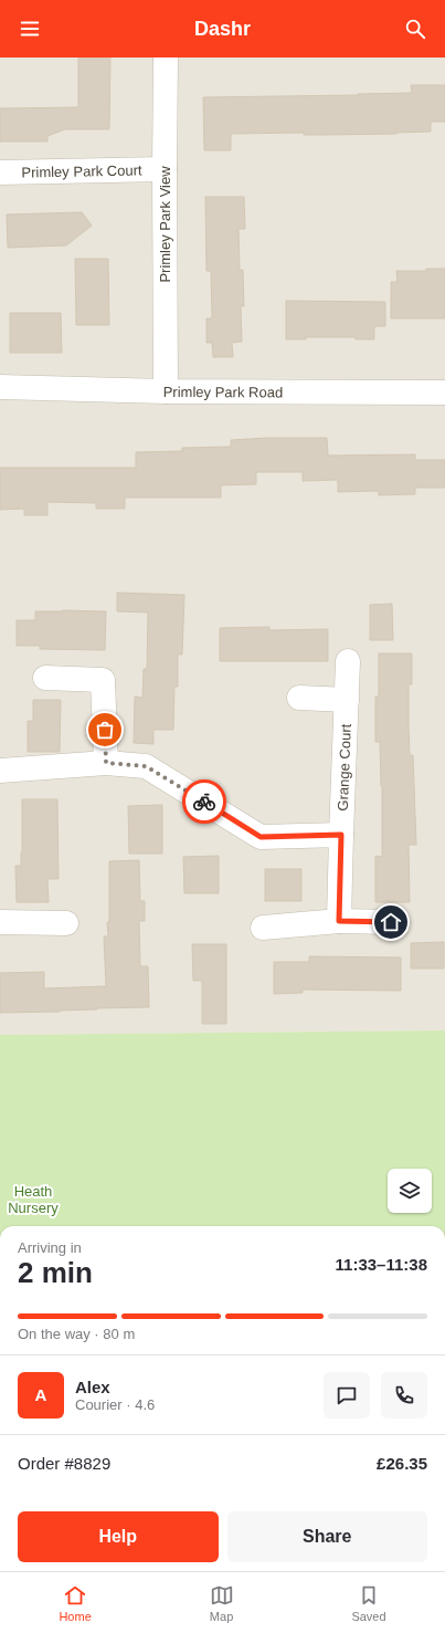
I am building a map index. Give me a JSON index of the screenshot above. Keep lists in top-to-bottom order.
{
  "streets": {
    "street": [
      "Primley Park Court",
      "Primley Park View",
      "Primley Park Road",
      "Grange Court"
    ]
  },
  "crossings": [
    ["Primley Park Court", "Primley Park View"],
    ["Primley Park View", "Primley Park Road"]
  ],
  "parks": ["Heath Nursery"],
  "page": {
    "header": "Dashr",
    "heading": ["2 min", "Arriving in", "11:33–11:38"],
    "panel": [
      "Alex",
      "Courier · 4.6",
      "Order #8829",
      "£26.35"
    ],
    "bar": "On the way · 80 m",
    "round": "A",
    "buttons": ["Help", "Share"],
    "tabs": ["Home", "Map", "Saved"]
  }
}
